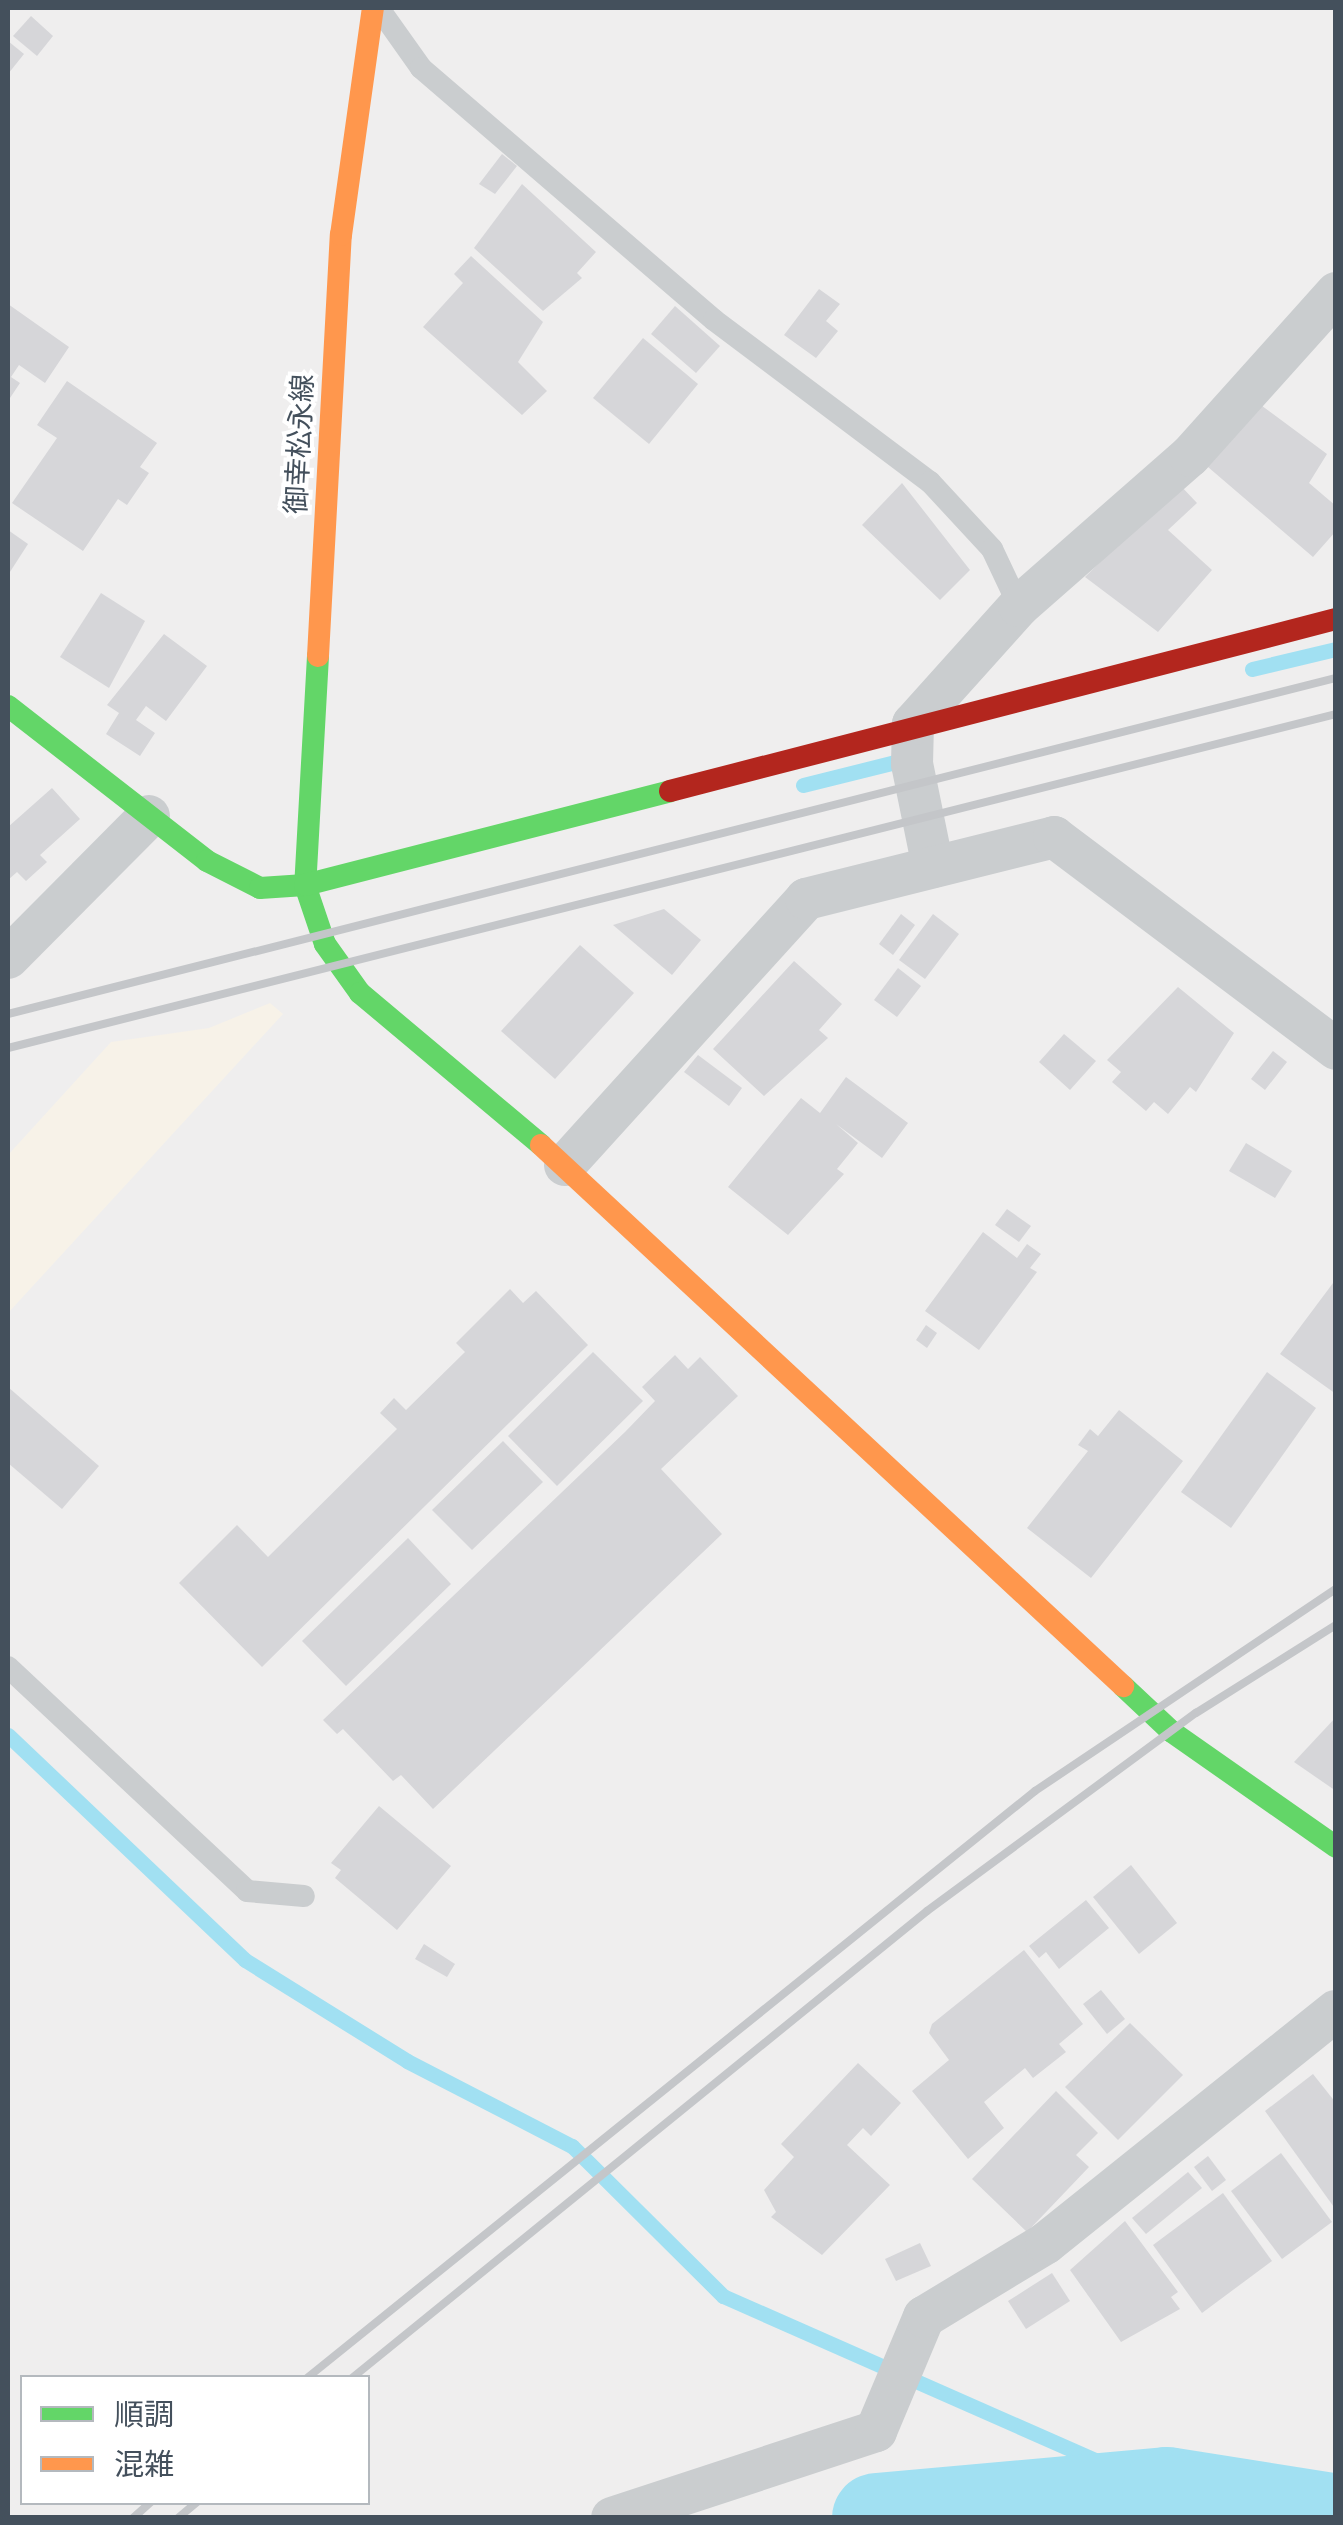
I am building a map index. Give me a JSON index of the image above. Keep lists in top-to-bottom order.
{
  "streets": {
    "street": ["御幸松永線"]
  },
  "legend": ["順調", "混雑"]
}
